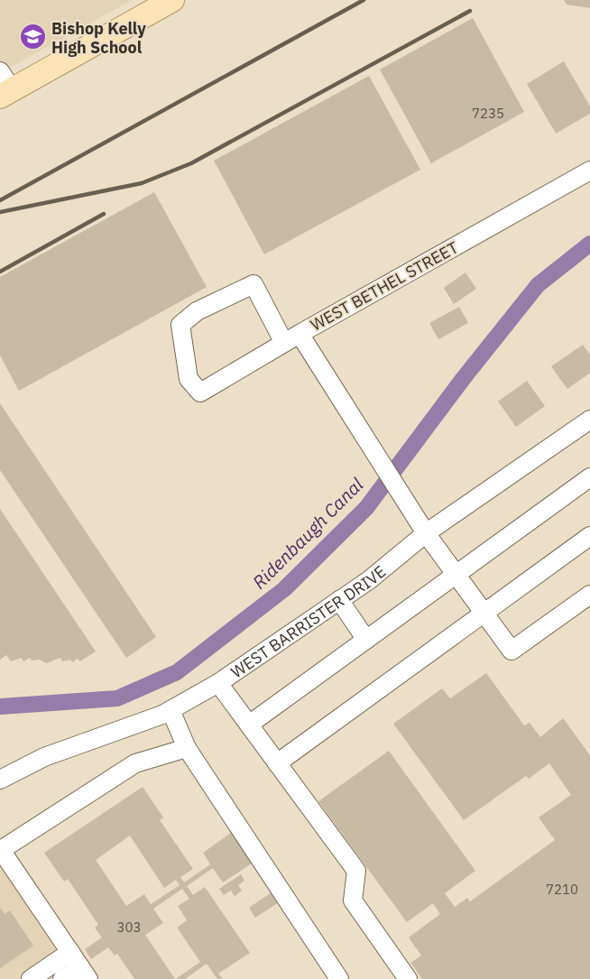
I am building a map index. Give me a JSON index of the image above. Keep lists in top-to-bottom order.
{
  "streets": {
    "street": ["WEST BETHEL STREET", "WEST BARRISTER DRIVE"]
  },
  "crossings": [
    ["WEST BETHEL STREET", "WEST BARRISTER DRIVE"]
  ],
  "water": ["Ridenbaugh Canal"],
  "places": {
    "school or university": ["Bishop Kelly High School"]
  },
  "house_numbers": ["7235", "7210", "303"]
}
